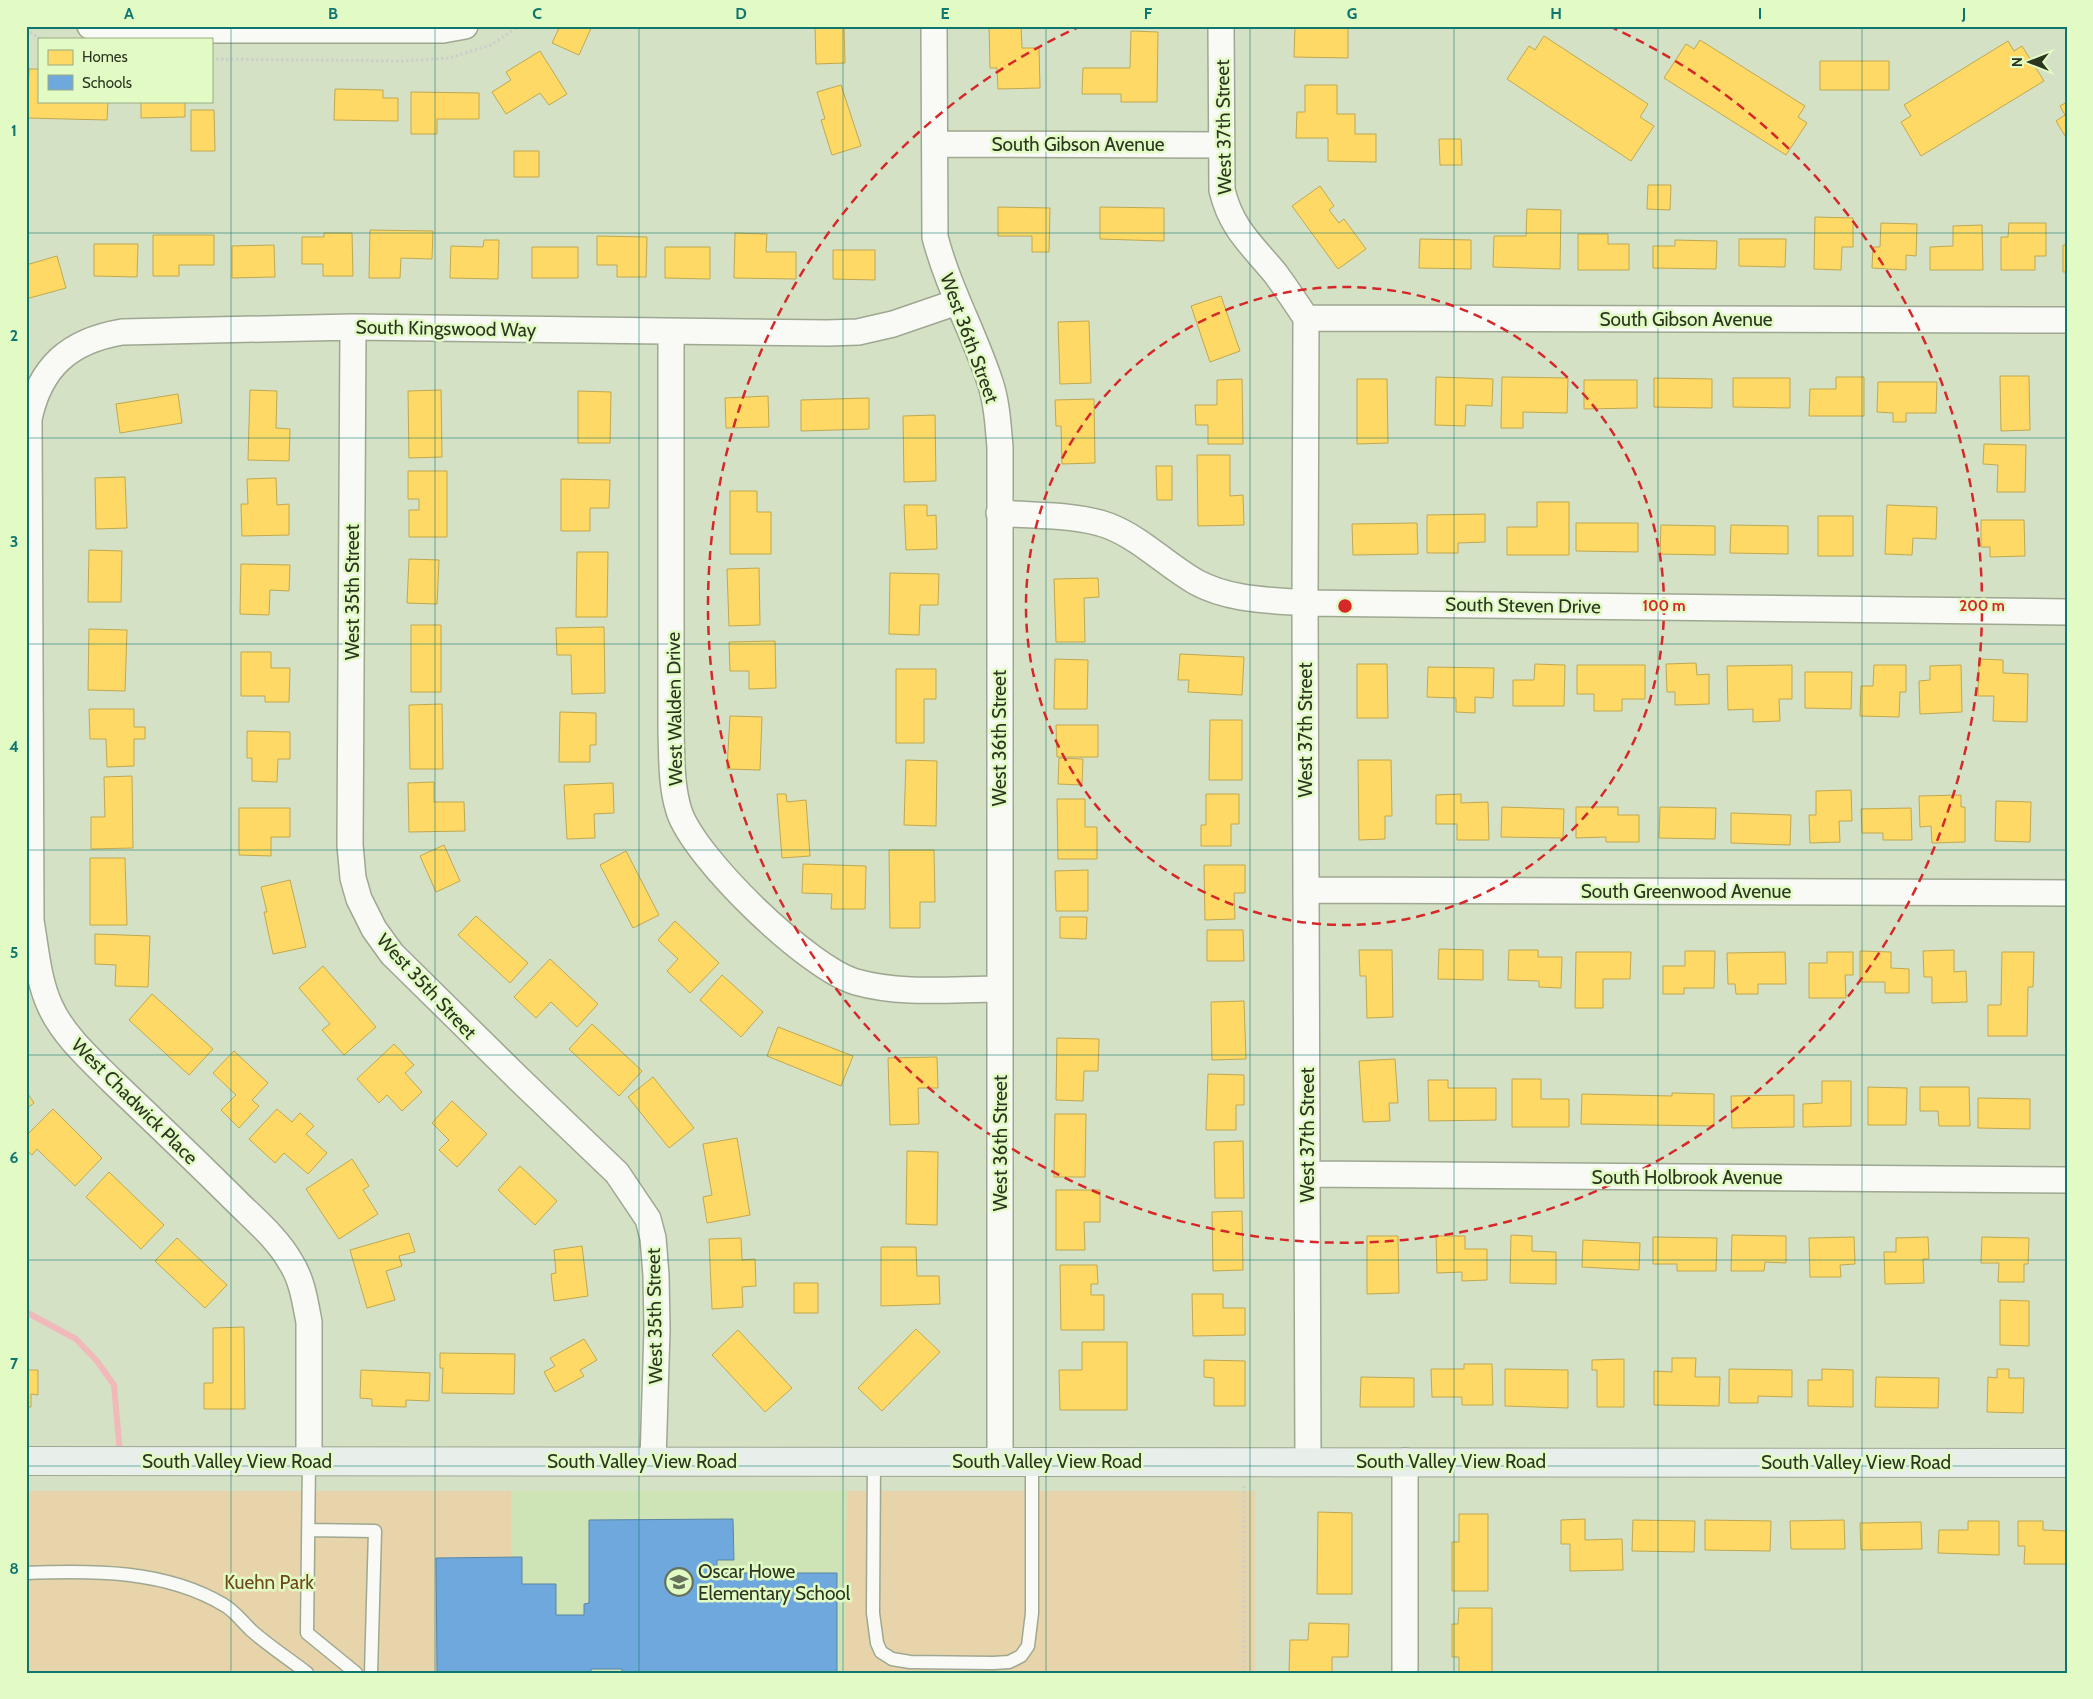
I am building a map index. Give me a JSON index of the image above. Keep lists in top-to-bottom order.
{
  "streets": {
    "street": [
      "West 37th Street",
      "South Gibson Avenue",
      "South Kingswood Way",
      "West 36th Street",
      "West 35th Street",
      "South Steven Drive",
      "West Walden Drive",
      "South Greenwood Avenue",
      "West Chadwick Place",
      "South Holbrook Avenue",
      "South Valley View Road"
    ]
  },
  "crossings": [
    ["West 37th Street", "South Gibson Avenue"],
    ["West 37th Street", "South Steven Drive"],
    ["West 37th Street", "South Greenwood Avenue"],
    ["West 37th Street", "South Holbrook Avenue"],
    ["West 37th Street", "South Valley View Road"],
    ["South Gibson Avenue", "West 36th Street"],
    ["South Kingswood Way", "West 36th Street"],
    ["South Kingswood Way", "West 35th Street"],
    ["South Kingswood Way", "West Walden Drive"],
    ["South Kingswood Way", "West Chadwick Place"],
    ["West 36th Street", "South Steven Drive"],
    ["West 36th Street", "West Walden Drive"],
    ["West 36th Street", "South Valley View Road"],
    ["West 35th Street", "South Valley View Road"],
    ["West Chadwick Place", "South Valley View Road"]
  ],
  "parks": ["Kuehn Park"],
  "places": {
    "school or university": ["Oscar Howe Elementary School"]
  },
  "legend": ["Homes", "Schools"],
  "north": "left",
  "grid": {
    "columns": [
      "A",
      "B",
      "C",
      "D",
      "E",
      "F",
      "G",
      "H",
      "I",
      "J"
    ],
    "rows": [
      "1",
      "2",
      "3",
      "4",
      "5",
      "6",
      "7",
      "8"
    ]
  },
  "rings": ["100 m", "200 m"]
}
